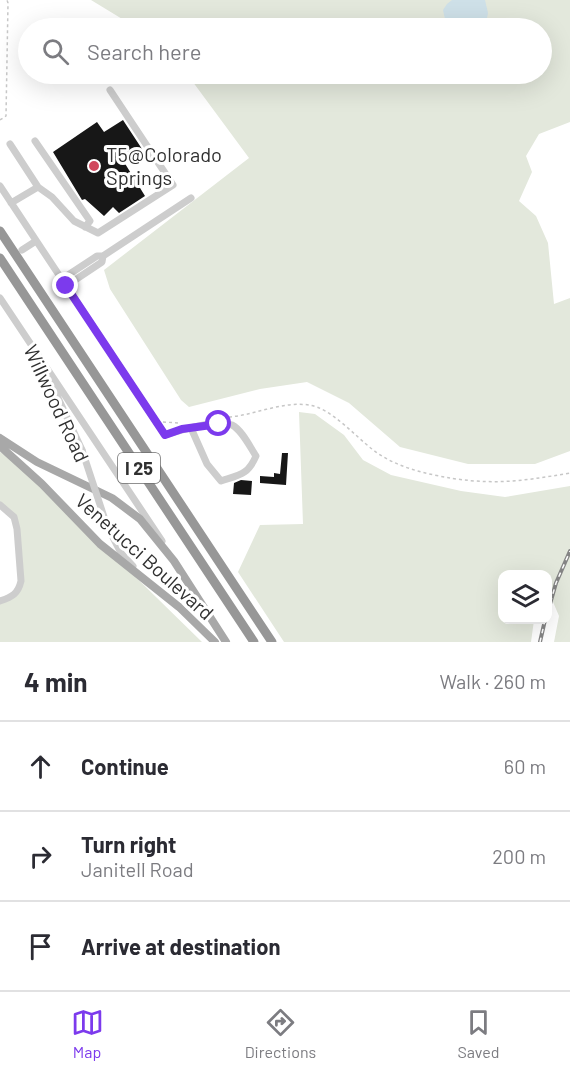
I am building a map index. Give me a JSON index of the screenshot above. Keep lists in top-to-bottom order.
{
  "streets": {
    "highway": ["I 25"],
    "main road": ["Venetucci Boulevard"],
    "street": ["Willwood Road"]
  },
  "crossings": [
    ["Willwood Road", "Venetucci Boulevard"]
  ],
  "places": ["T5@Colorado Springs"],
  "page": {
    "search": "Search here",
    "heading": ["4 min", "Walk · 260 m"],
    "list": [
      ["Continue", "60 m"],
      ["Turn right", "Janitell Road", "200 m"],
      "Arrive at destination"
    ],
    "nav": ["Map", "Directions", "Saved"]
  }
}
